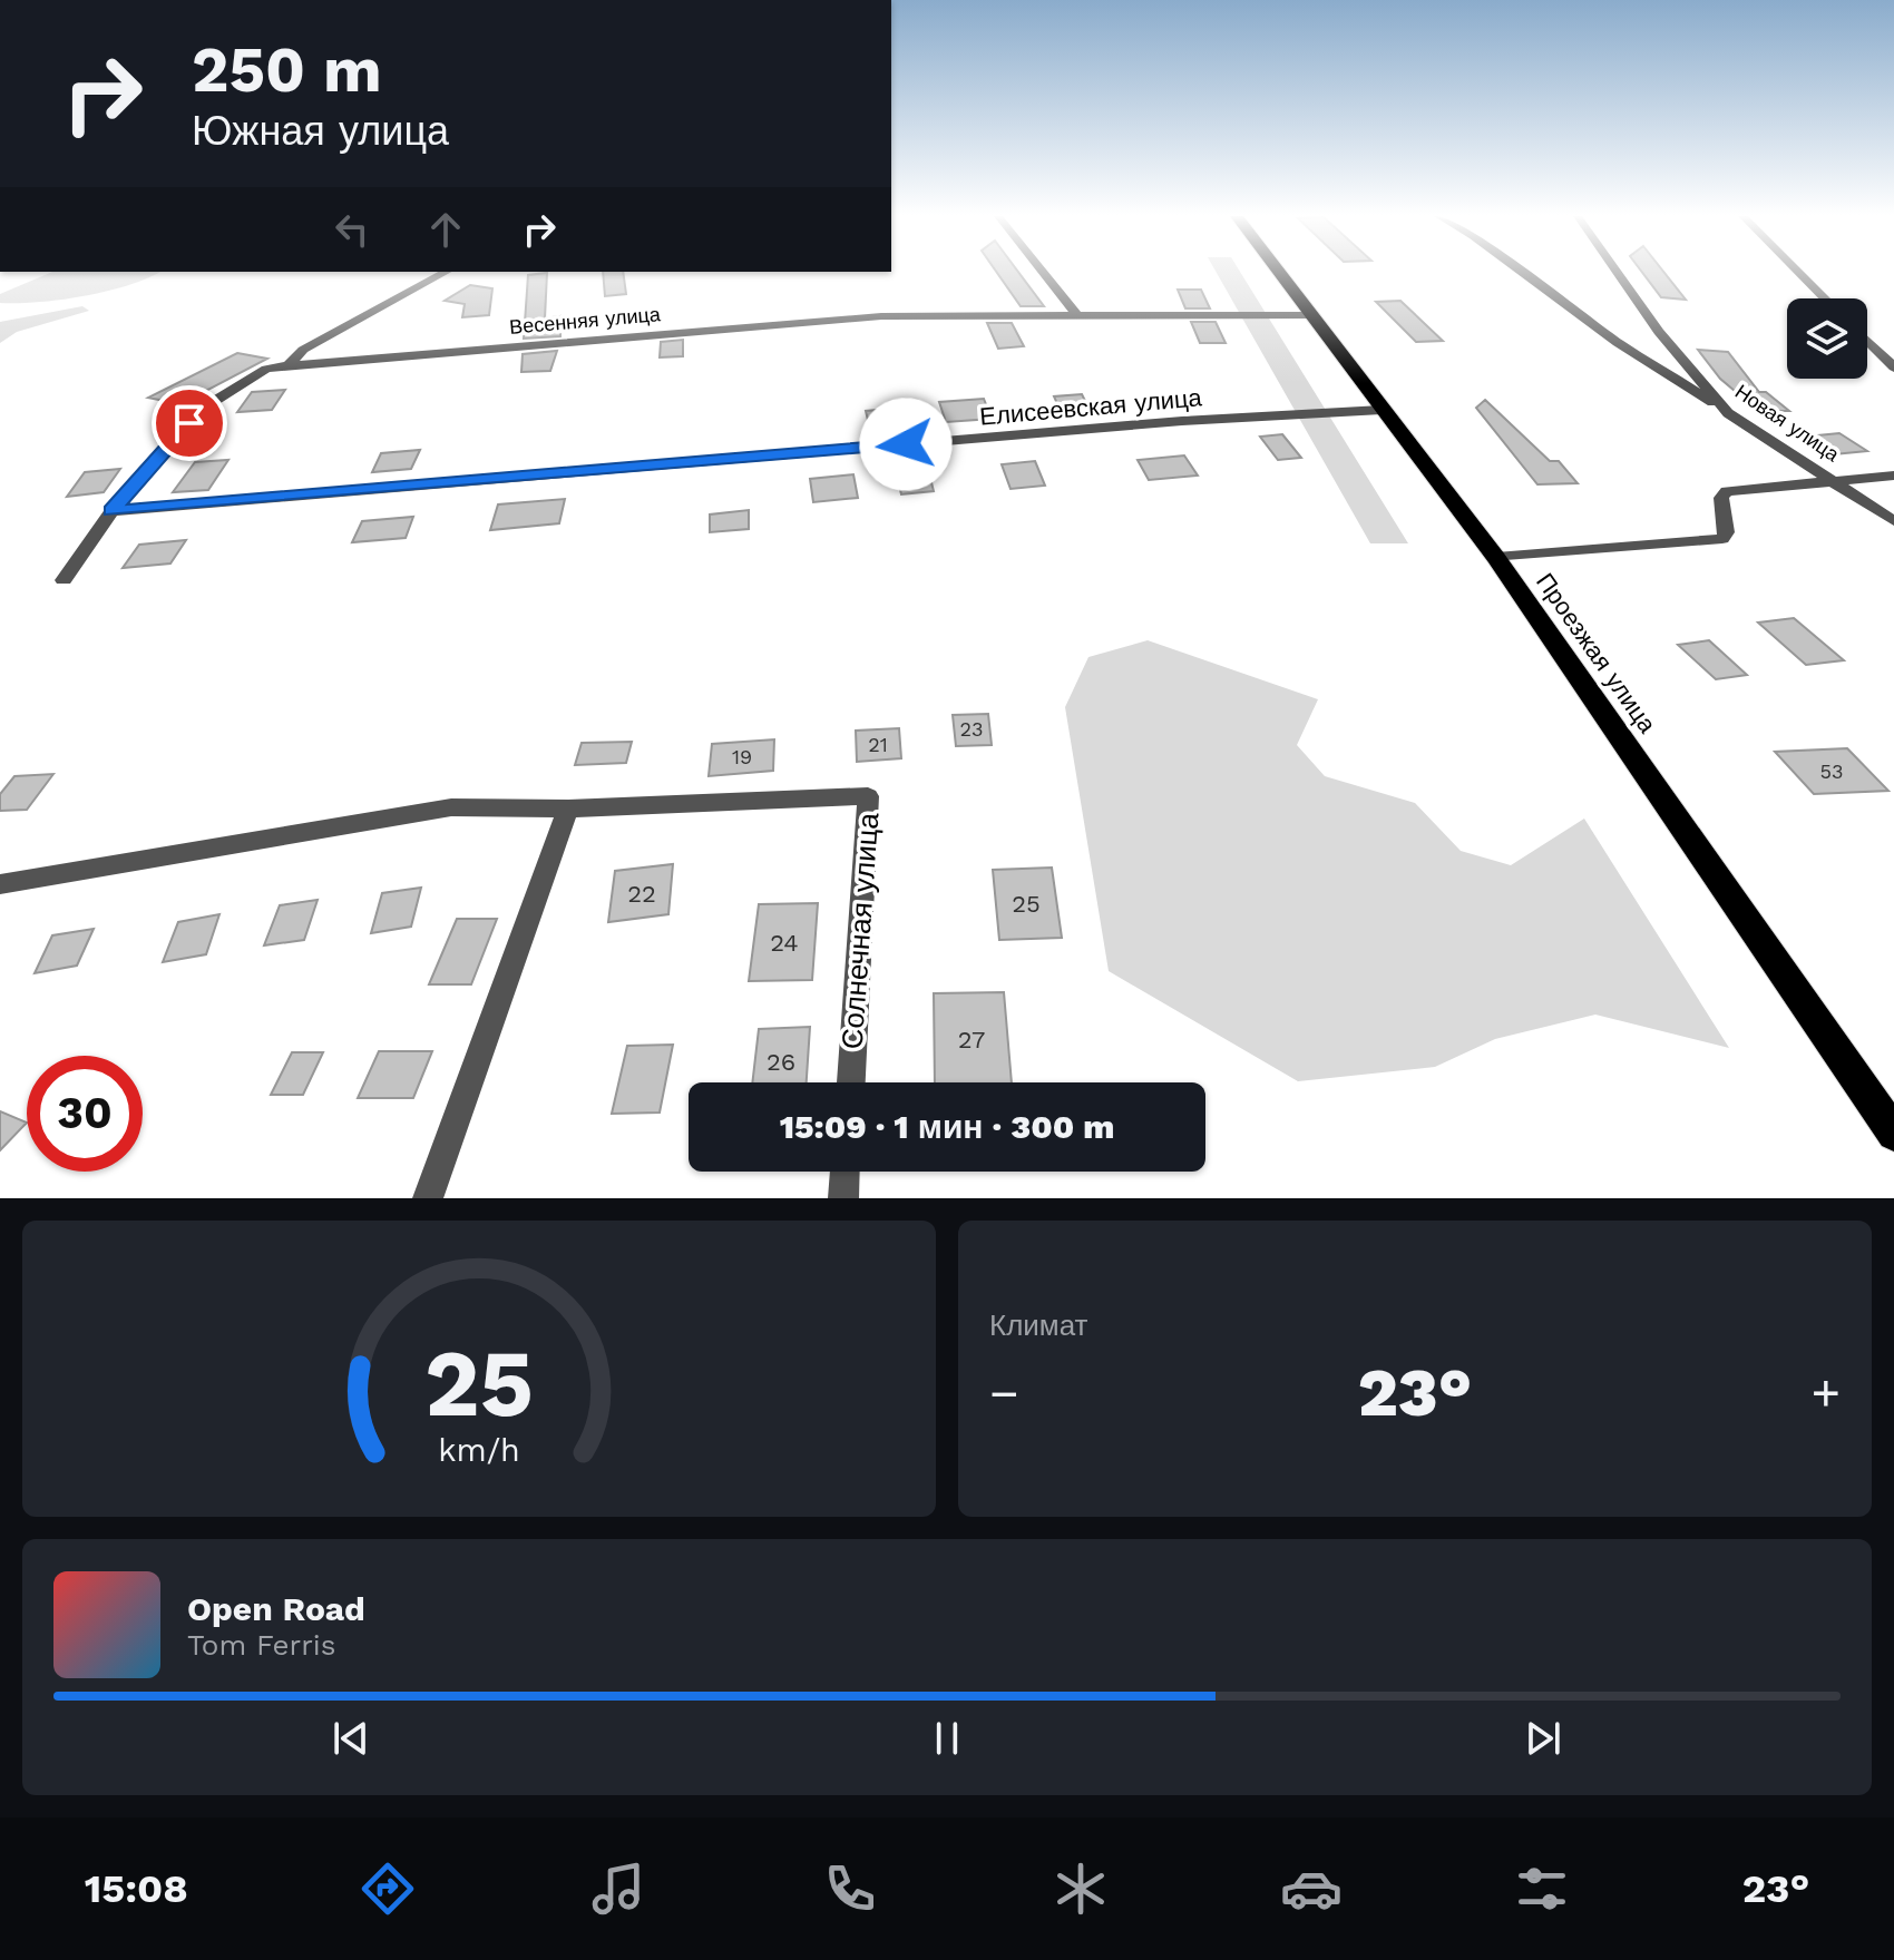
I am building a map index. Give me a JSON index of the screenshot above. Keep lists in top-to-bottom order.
{
  "streets": {
    "main road": ["Проезжая улица"],
    "street": [
      "Весенняя улица",
      "Елисеевская улица",
      "Новая улица",
      "Солнечная улица"
    ]
  },
  "crossings": [
    ["Весенняя улица", "Проезжая улица"],
    ["Елисеевская улица", "Проезжая улица"]
  ],
  "house_numbers": [
    "23",
    "21",
    "19",
    "53",
    "22",
    "25",
    "24",
    "27",
    "26"
  ],
  "page": {
    "turn": ["250 m", "Южная улица"],
    "limit": "30",
    "trip": "15:09 · 1 мин · 300 m",
    "tile": "Климат",
    "heat": ["−", "23°", "+"],
    "song": ["Open Road", "Tom Ferris"],
    "tabs": ["15:08", "23°"],
    "gauge": ["25", "km/h"]
  }
}
